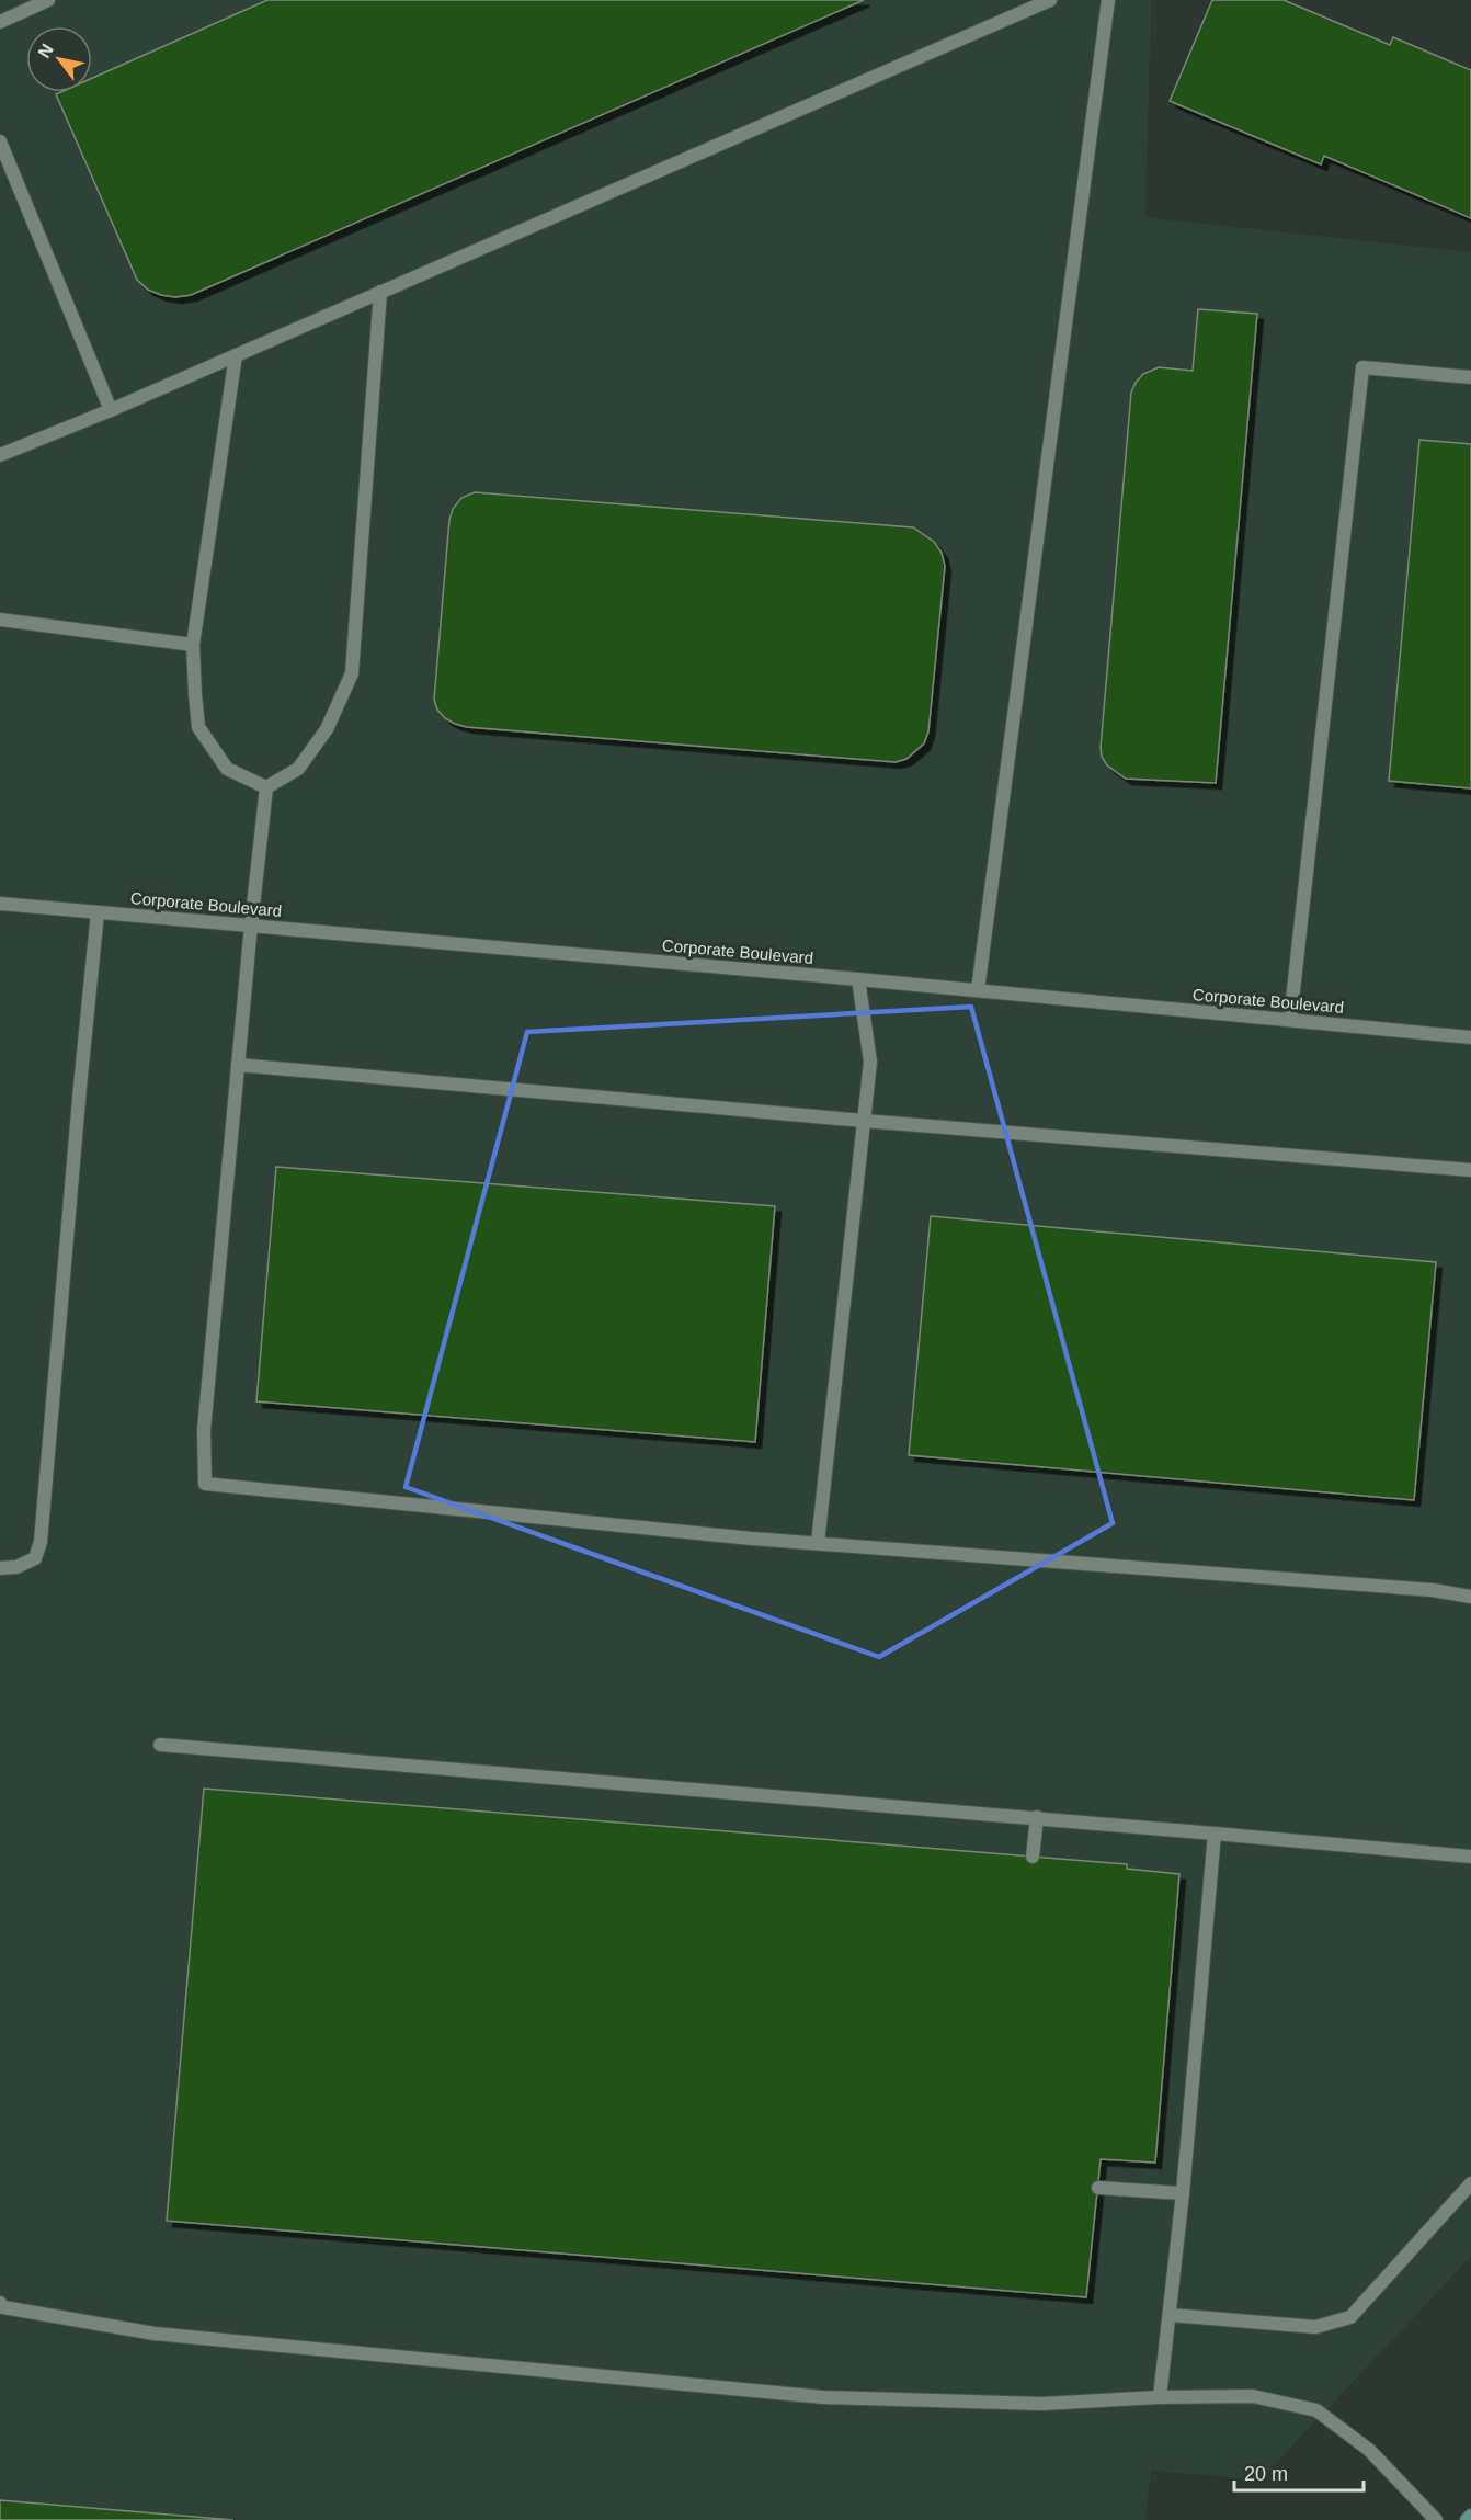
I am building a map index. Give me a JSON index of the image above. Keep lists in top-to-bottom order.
{
  "streets": {
    "street": ["Corporate Boulevard"]
  },
  "scale_bar": "20 m",
  "north": "top left"
}
